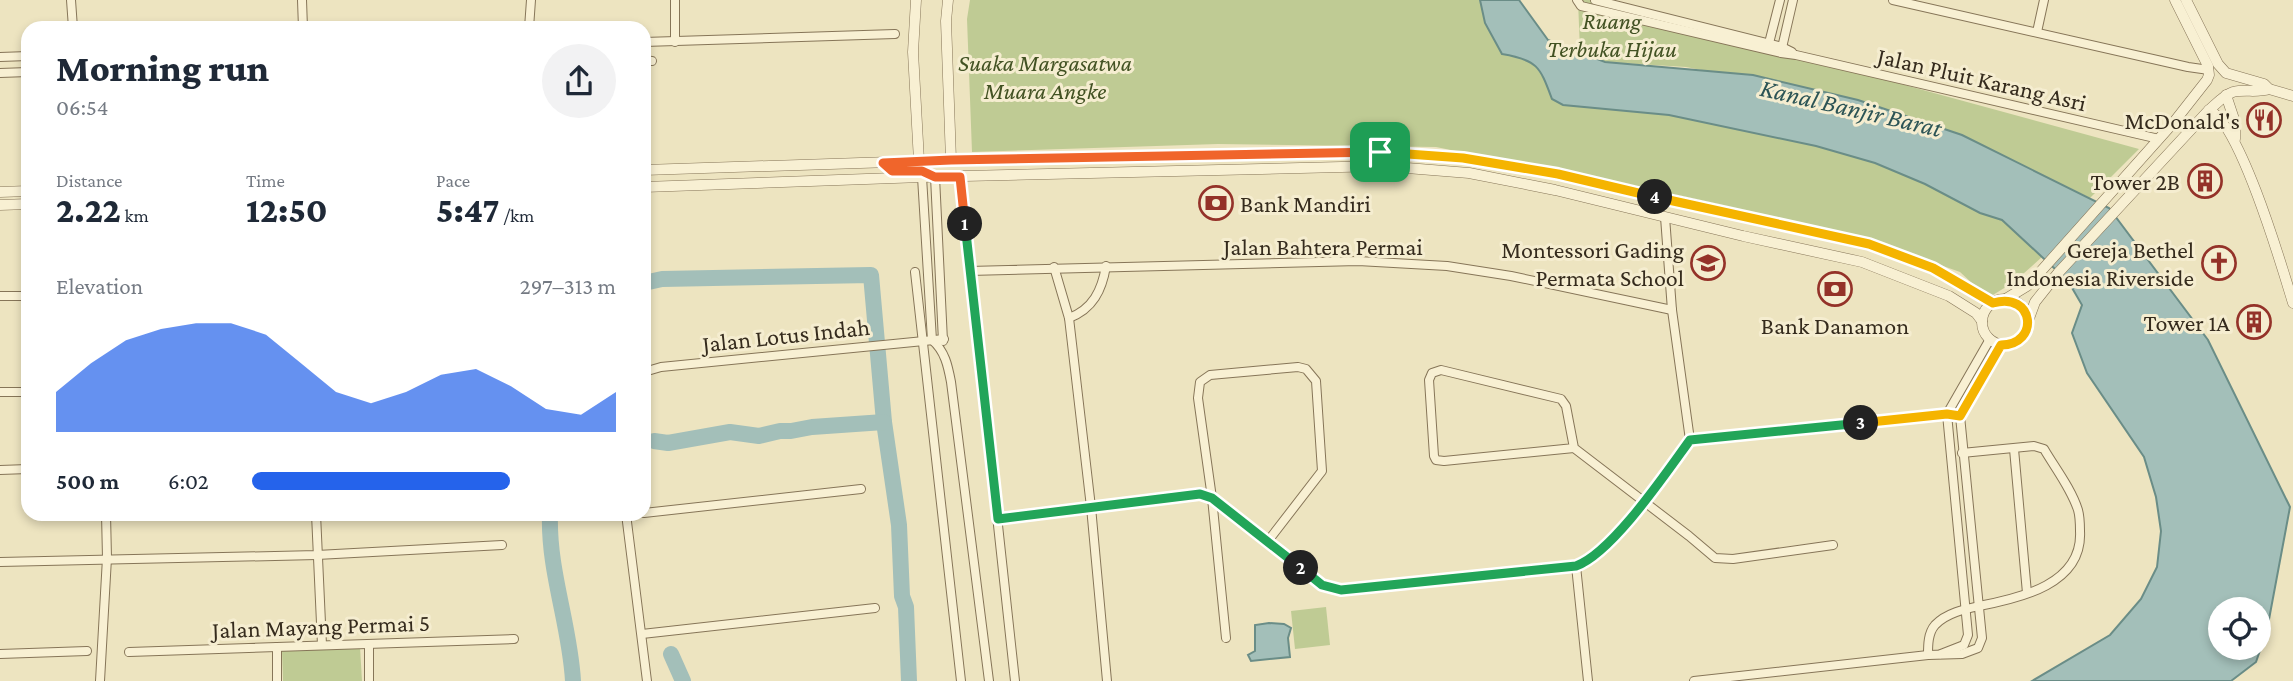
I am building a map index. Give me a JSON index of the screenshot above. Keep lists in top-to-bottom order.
{
  "streets": {
    "street": [
      "Jalan Pluit Karang Asri",
      "Jalan Bahtera Permai",
      "Jalan Lotus Indah",
      "Jalan Mayang Permai 5"
    ]
  },
  "water": ["Kanal Banjir Barat"],
  "parks": ["Ruang Terbuka Hijau", "Suaka Margasatwa Muara Angke"],
  "places": {
    "restaurant": ["McDonald's"],
    "building": ["Tower 2B", "Tower 1A"],
    "bank": ["Bank Mandiri", "Bank Danamon"],
    "school or university": ["Montessori Gading Permata School"],
    "church": ["Gereja Bethel Indonesia Riverside"]
  },
  "page": {
    "heading": ["Morning run", "06:54"],
    "stats": [
      ["Distance", "2.22 km"],
      ["Time", "12:50"],
      ["Pace", "5:47 /km"]
    ],
    "pins": [
      "4",
      "1",
      "3",
      "2"
    ],
    "chart": ["Elevation", "297–313 m"],
    "list": [
      {
        "name": "500 m",
        "note": "6:02"
      }
    ]
  }
}
